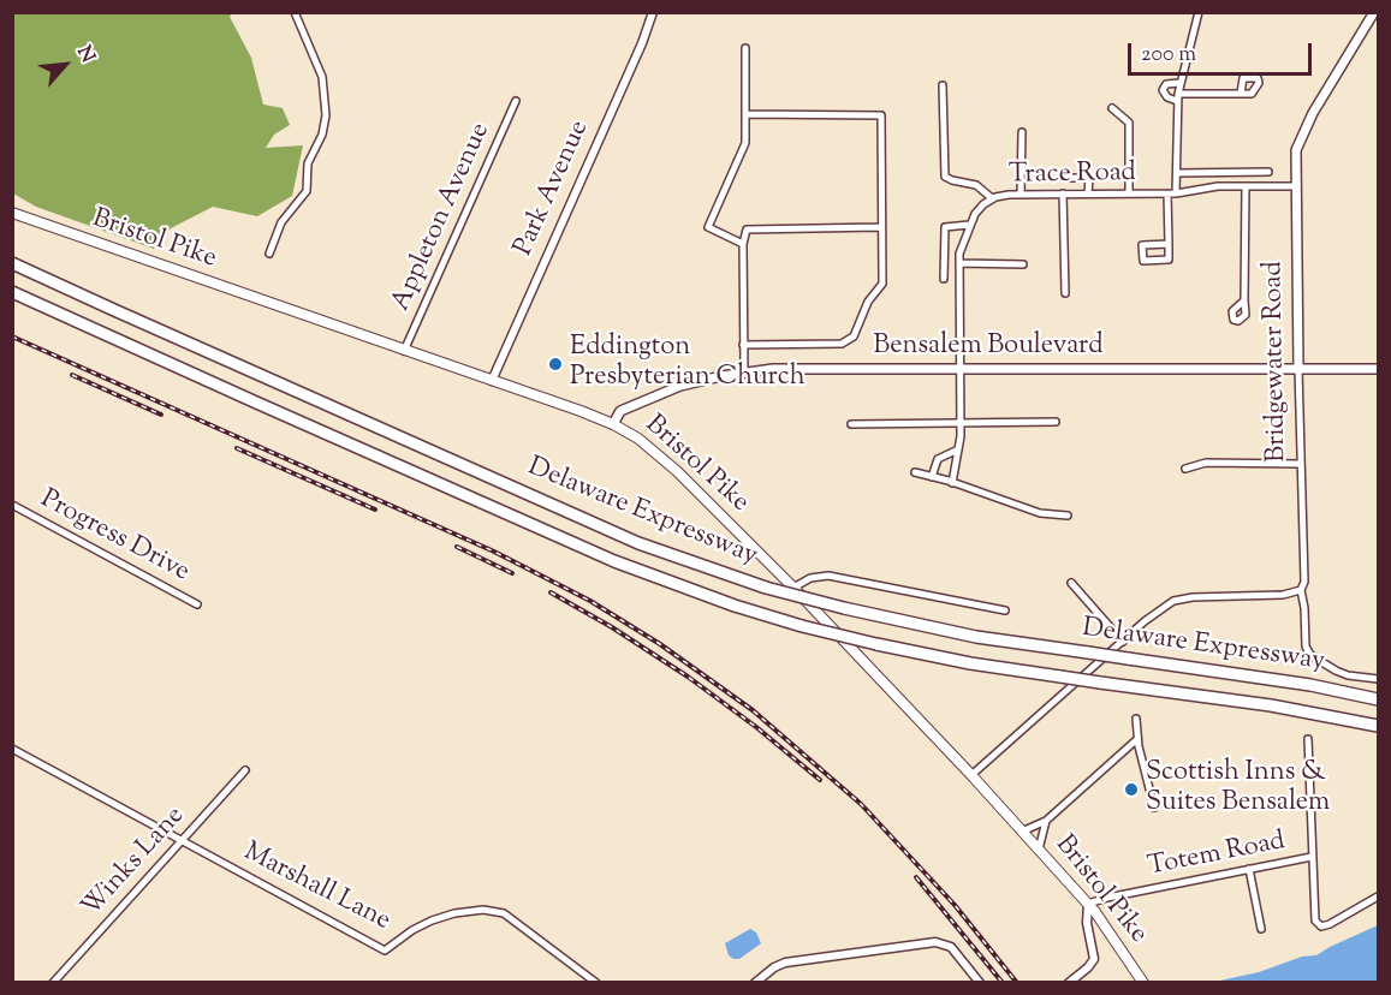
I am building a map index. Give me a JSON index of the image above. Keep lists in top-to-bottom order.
{
  "streets": {
    "highway": ["Delaware Expressway"],
    "main road": ["Bristol Pike", "Bensalem Boulevard", "Bridgewater Road"],
    "street": [
      "Trace Road",
      "Park Avenue",
      "Appleton Avenue",
      "Progress Drive",
      "Totem Road",
      "Winks Lane",
      "Marshall Lane"
    ]
  },
  "crossings": [
    ["Trace Road", "Bensalem Boulevard"],
    ["Trace Road", "Bridgewater Road"],
    ["Park Avenue", "Bristol Pike"],
    ["Appleton Avenue", "Bristol Pike"],
    ["Bristol Pike", "Bensalem Boulevard"],
    ["Bristol Pike", "Totem Road"],
    ["Bensalem Boulevard", "Bridgewater Road"],
    ["Winks Lane", "Marshall Lane"]
  ],
  "places": ["Eddington Presbyterian Church", "Scottish Inns & Suites Bensalem"],
  "scale_bar": "200 m",
  "north": "top right"
}
